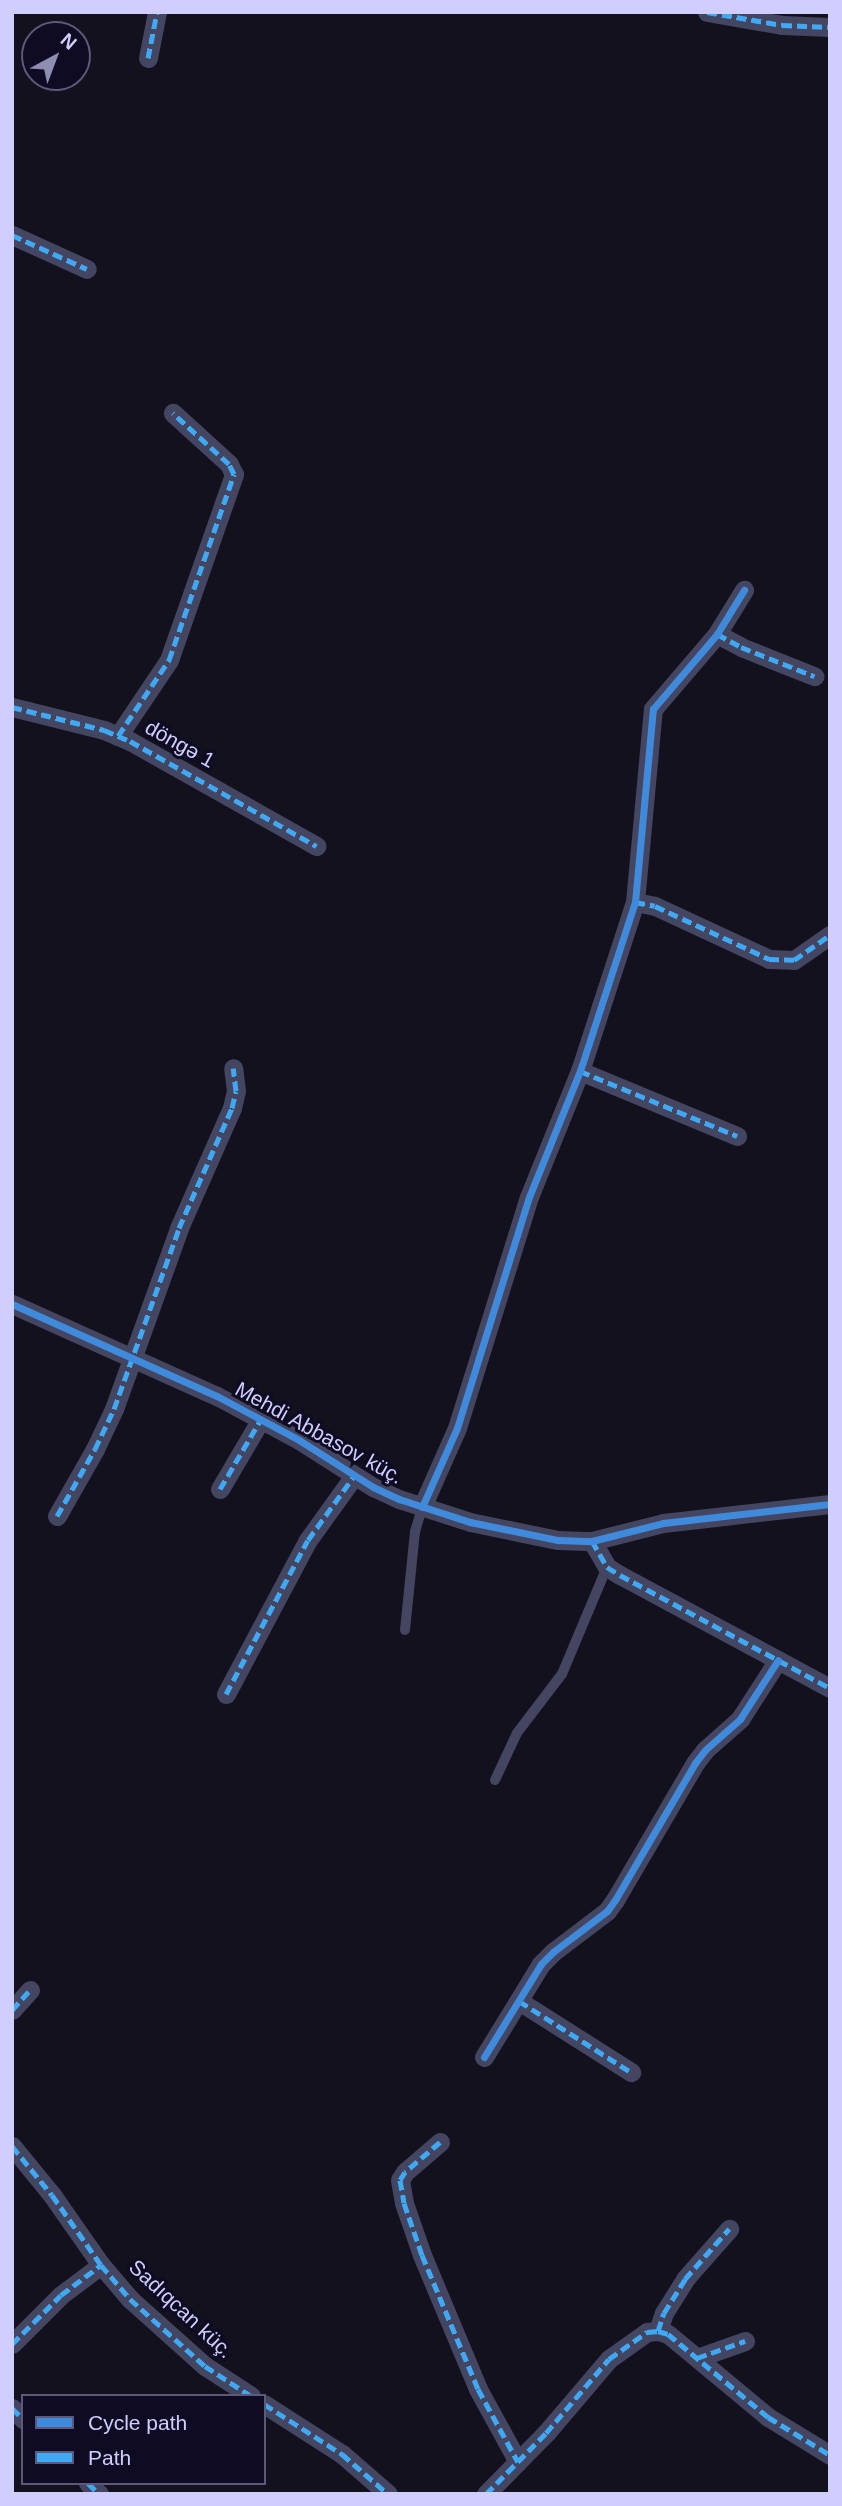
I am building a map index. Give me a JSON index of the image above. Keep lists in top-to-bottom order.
{
  "streets": {
    "street": ["döngə 1", "Mehdi Abbasov küç.", "Sadıqcan küç."]
  },
  "legend": ["Cycle path", "Path"],
  "north": "top right"
}
